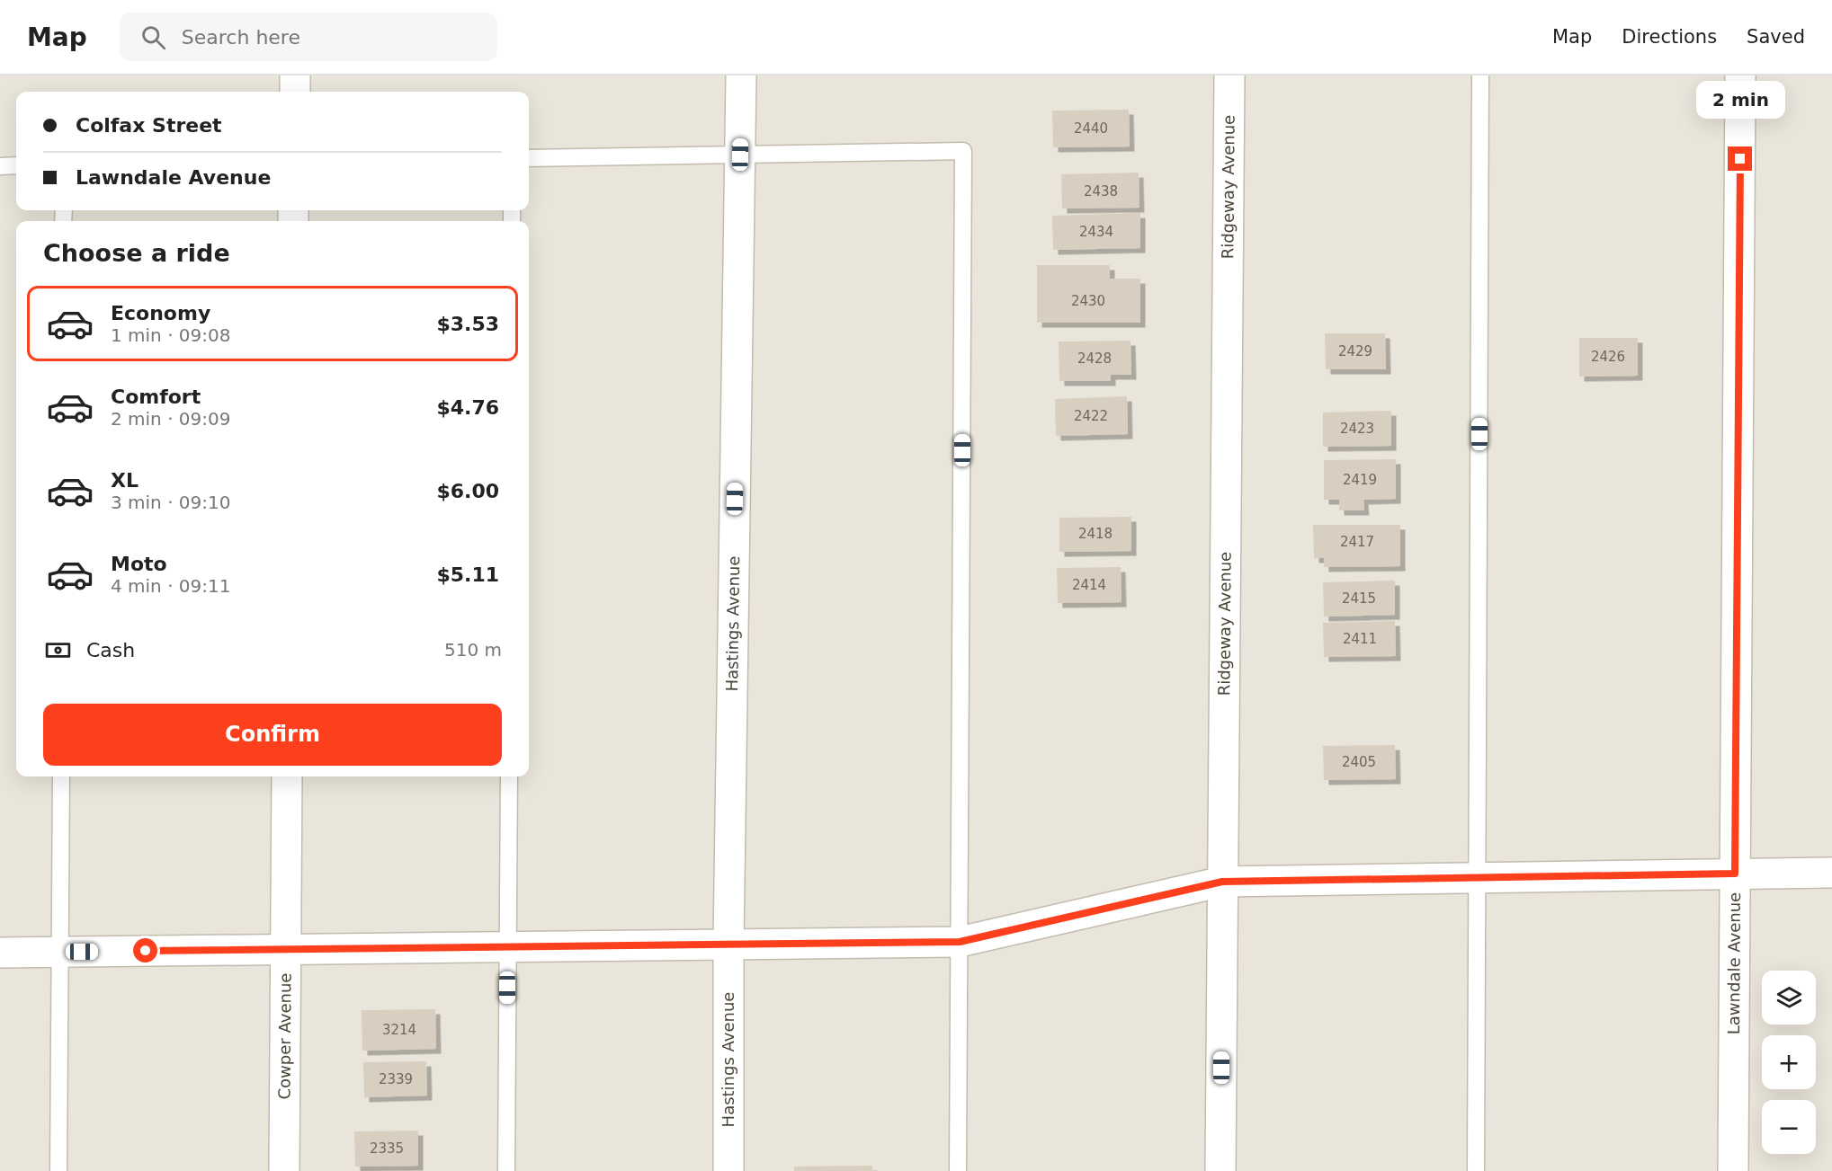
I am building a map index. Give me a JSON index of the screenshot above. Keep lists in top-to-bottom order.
{
  "streets": {
    "street": [
      "Ridgeway Avenue",
      "Hastings Avenue",
      "Lawndale Avenue",
      "Cowper Avenue"
    ]
  },
  "house_numbers": [
    "2440",
    "2438",
    "2434",
    "2430",
    "2429",
    "2426",
    "2428",
    "2422",
    "2423",
    "2419",
    "2418",
    "2417",
    "2414",
    "2415",
    "2411",
    "2405",
    "3214",
    "2339",
    "2335"
  ],
  "page": {
    "header": "Map",
    "search": "Search here",
    "nav": ["Map", "Directions", "Saved"],
    "bubble": "2 min",
    "banner": ["Colfax Street", "Lawndale Avenue"],
    "heading": "Choose a ride",
    "list": [
      {
        "name": "Economy",
        "note": "1 min · 09:08",
        "value": "$3.53"
      },
      {
        "name": "Comfort",
        "note": "2 min · 09:09",
        "value": "$4.76"
      },
      {
        "name": "XL",
        "note": "3 min · 09:10",
        "value": "$6.00"
      },
      {
        "name": "Moto",
        "note": "4 min · 09:11",
        "value": "$5.11"
      }
    ],
    "pay": ["Cash", "510 m"],
    "buttons": "Confirm",
    "map_buttons": ["+", "−"]
  }
}
